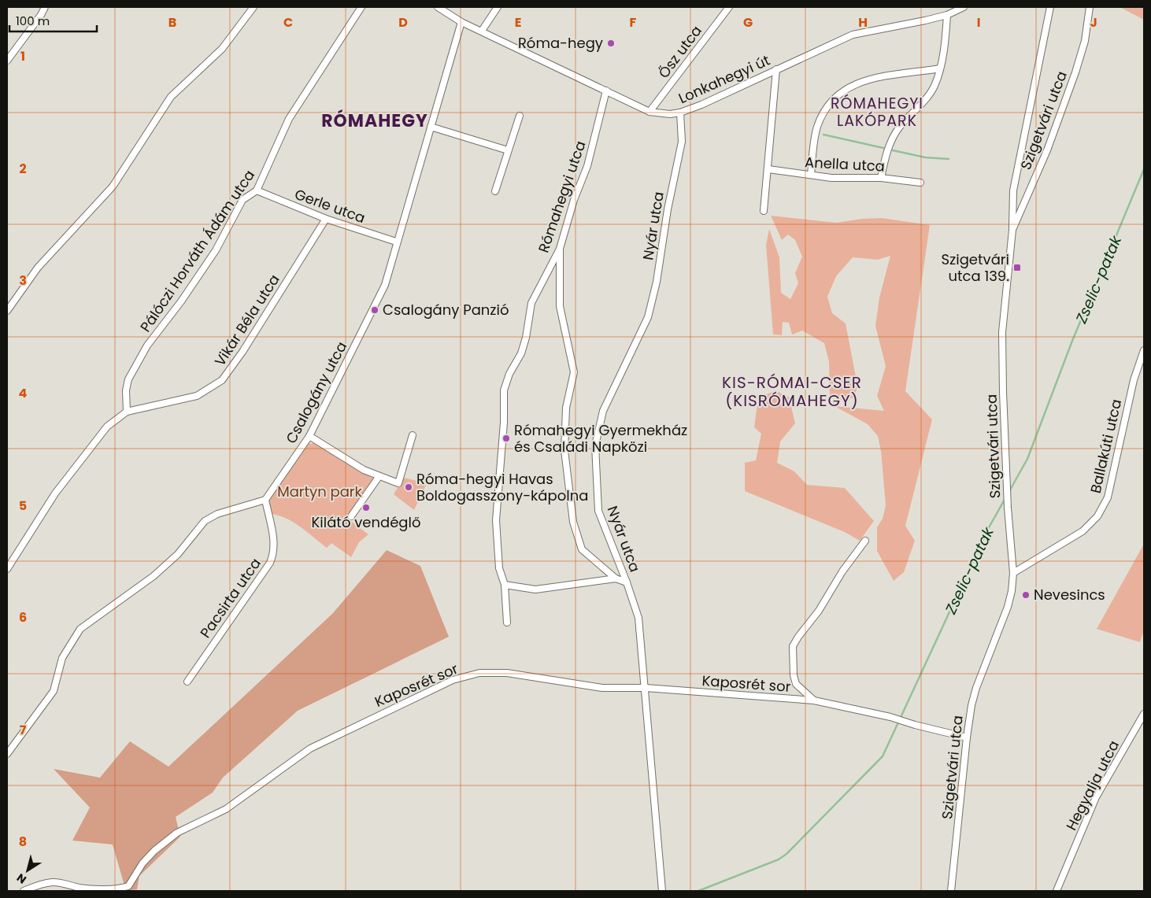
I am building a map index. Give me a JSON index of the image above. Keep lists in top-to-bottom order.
{
  "streets": {
    "street": [
      "Ősz utca",
      "Lonkahegyi út",
      "Szigetvári utca",
      "Anella utca",
      "Rómahegyi utca",
      "Gerle utca",
      "Nyár utca",
      "Pálóczi Horváth Ádám utca",
      "Vikár Béla utca",
      "Csalogány utca",
      "Ballakúti utca",
      "Pacsirta utca",
      "Kaposrét sor",
      "Hegyalja utca"
    ]
  },
  "crossings": [
    ["Ősz utca", "Lonkahegyi út"],
    ["Lonkahegyi út", "Rómahegyi utca"],
    ["Lonkahegyi út", "Nyár utca"],
    ["Lonkahegyi út", "Csalogány utca"],
    ["Szigetvári utca", "Ballakúti utca"],
    ["Szigetvári utca", "Kaposrét sor"],
    ["Gerle utca", "Pálóczi Horváth Ádám utca"],
    ["Gerle utca", "Vikár Béla utca"],
    ["Gerle utca", "Csalogány utca"],
    ["Nyár utca", "Kaposrét sor"],
    ["Pálóczi Horváth Ádám utca", "Vikár Béla utca"],
    ["Csalogány utca", "Pacsirta utca"]
  ],
  "districts": ["RÓMAHEGYI LAKÓPARK", "RÓMAHEGY", "KIS-RÓMAI-CSER (KISRÓMAHEGY)"],
  "water": ["Zselic-patak"],
  "parks": ["Martyn park"],
  "places": {
    "other": [
      "Róma-hegy",
      "Csalogány Panzió",
      "Rómahegyi Gyermekház és Családi Napközi",
      "Róma-hegyi Havas Boldogasszony-kápolna",
      "Kilátó vendéglő",
      "Nevesincs"
    ],
    "transit": ["Szigetvári utca 139."]
  },
  "scale_bar": "100 m",
  "north": "bottom left",
  "grid": {
    "columns": [
      "B",
      "C",
      "D",
      "E",
      "F",
      "G",
      "H",
      "I",
      "J"
    ],
    "rows": [
      "1",
      "2",
      "3",
      "4",
      "5",
      "6",
      "7",
      "8"
    ]
  }
}
